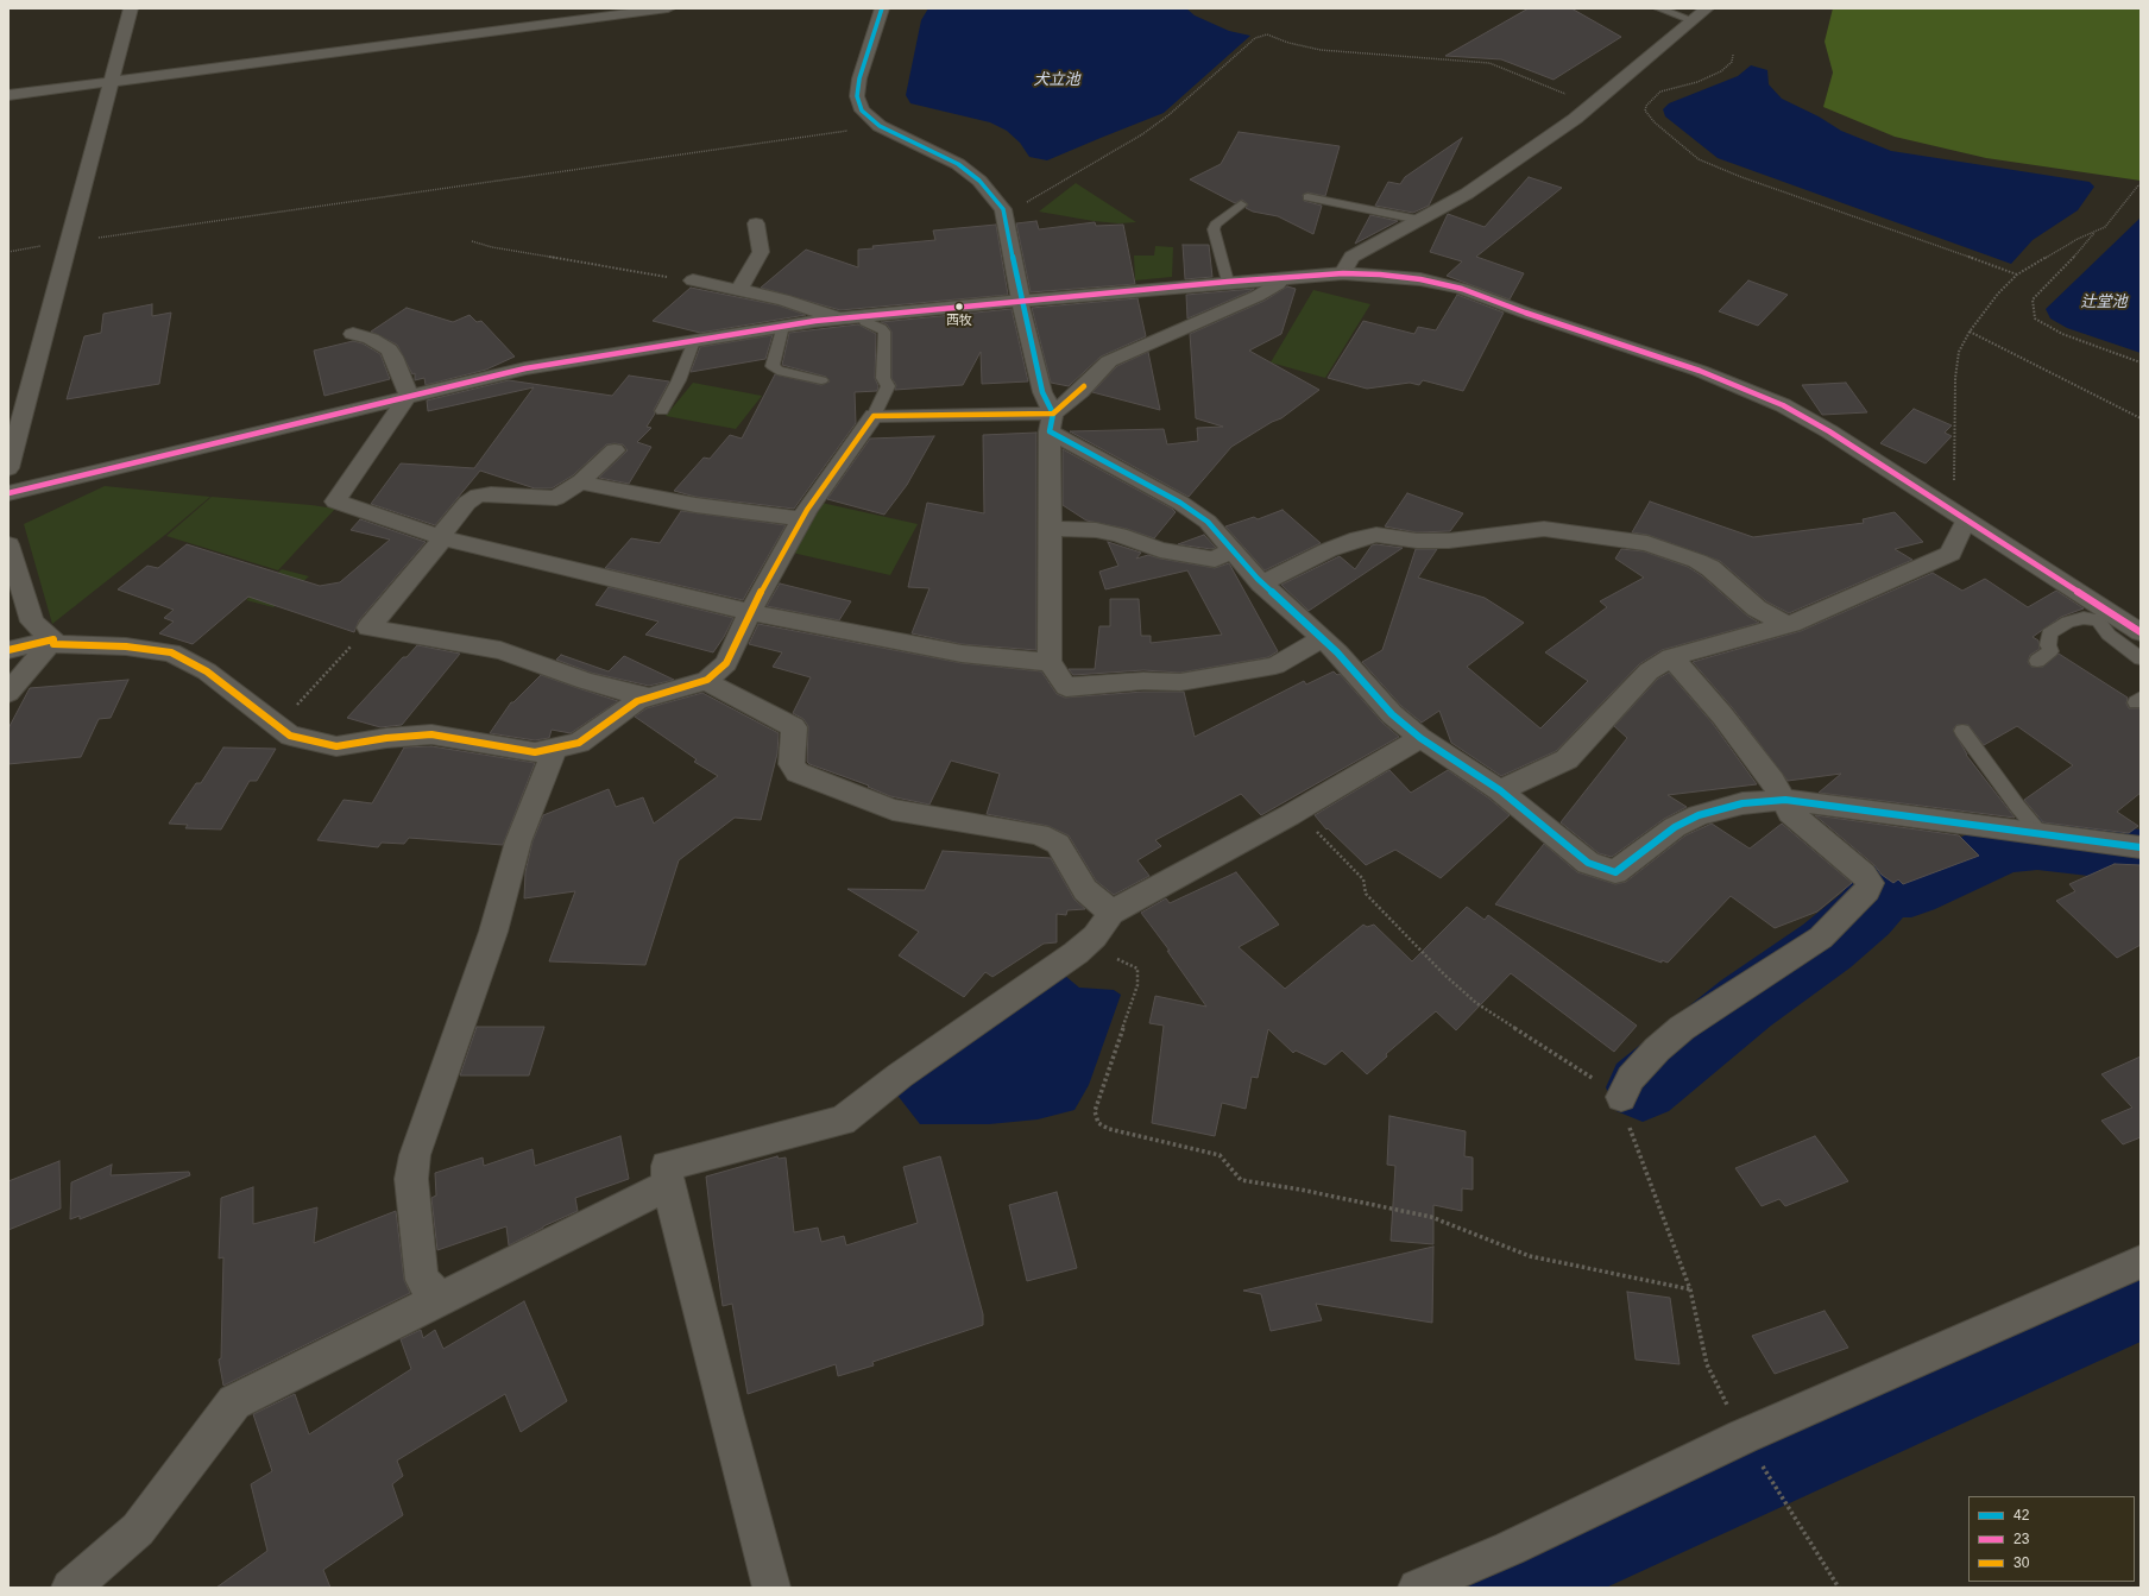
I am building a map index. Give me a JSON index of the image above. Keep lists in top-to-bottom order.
{
  "water": ["犬立池", "辻堂池"],
  "places": ["西牧"],
  "lines": ["transit line 42", "transit line 23", "transit line 30"],
  "legend": ["42", "23", "30"]
}
